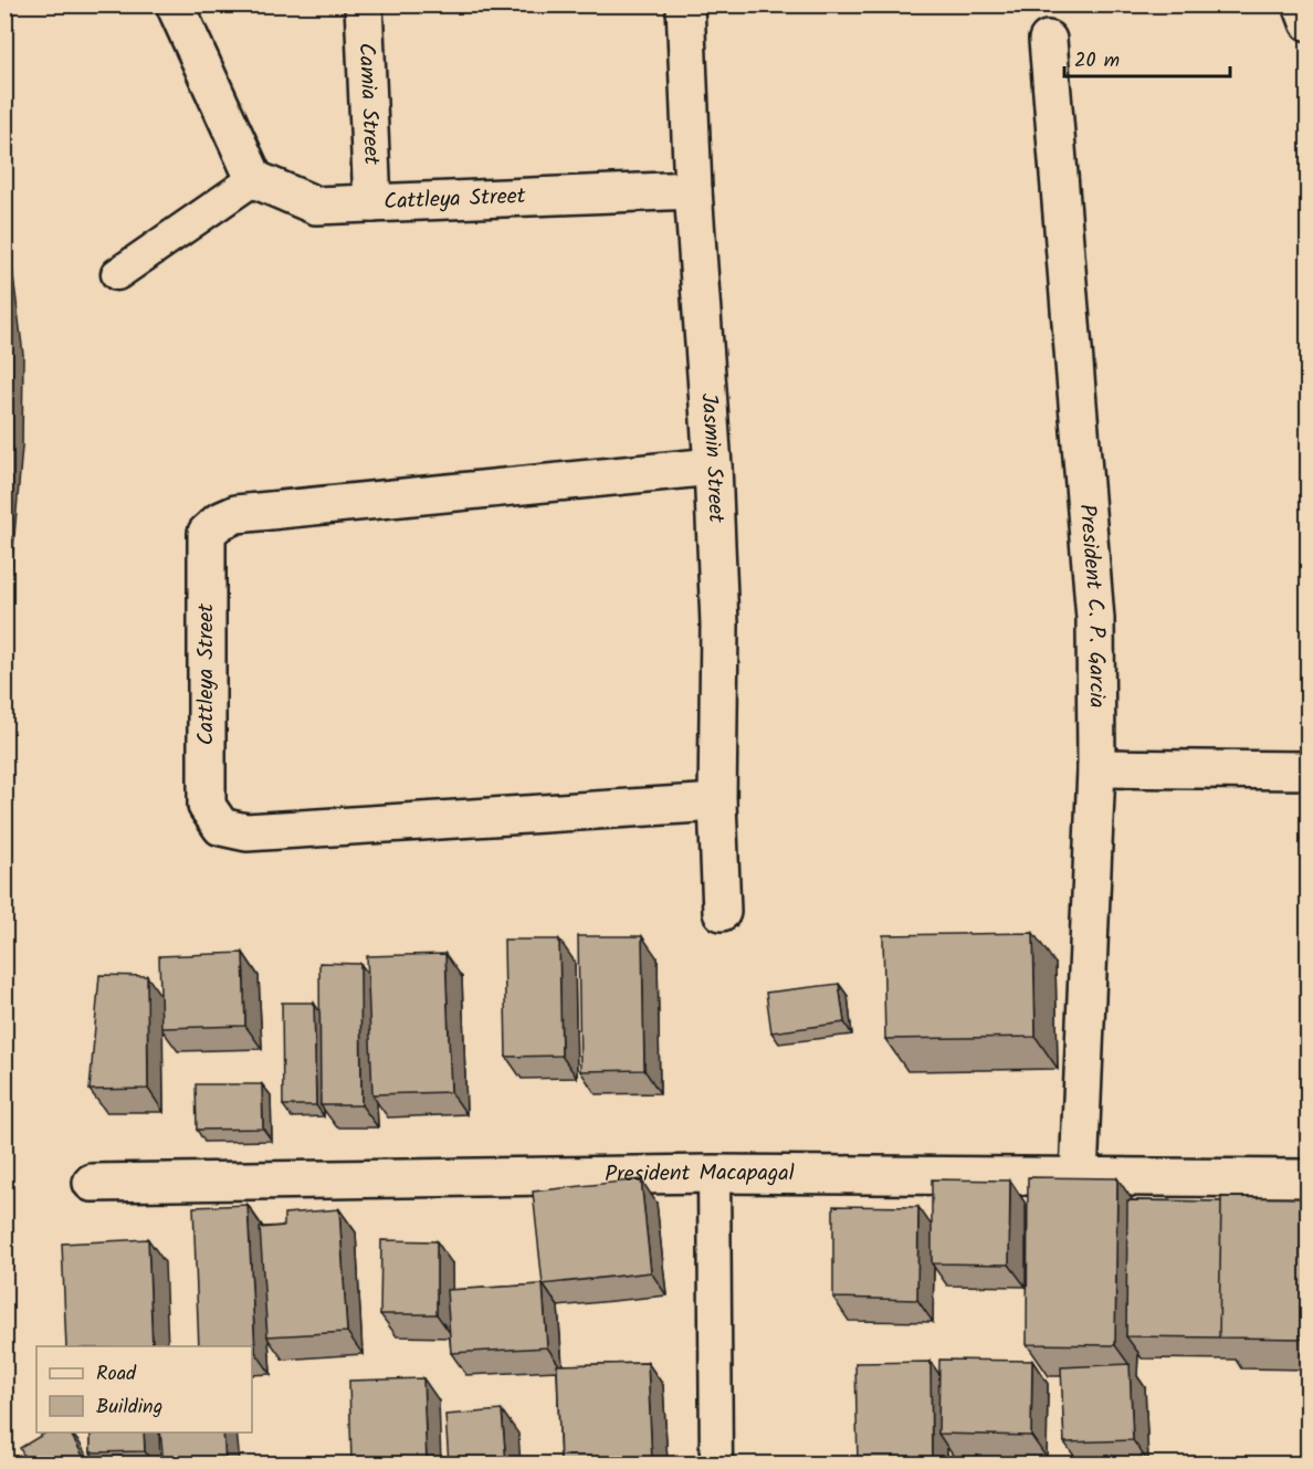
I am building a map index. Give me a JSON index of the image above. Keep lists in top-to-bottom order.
{
  "streets": {
    "street": [
      "Camia Street",
      "Cattleya Street",
      "Jasmin Street",
      "President C. P. Garcia",
      "President Macapagal"
    ]
  },
  "crossings": [
    ["Camia Street", "Cattleya Street"],
    ["Cattleya Street", "Jasmin Street"],
    ["President C. P. Garcia", "President Macapagal"]
  ],
  "legend": ["Road", "Building"],
  "scale_bar": "20 m"
}
